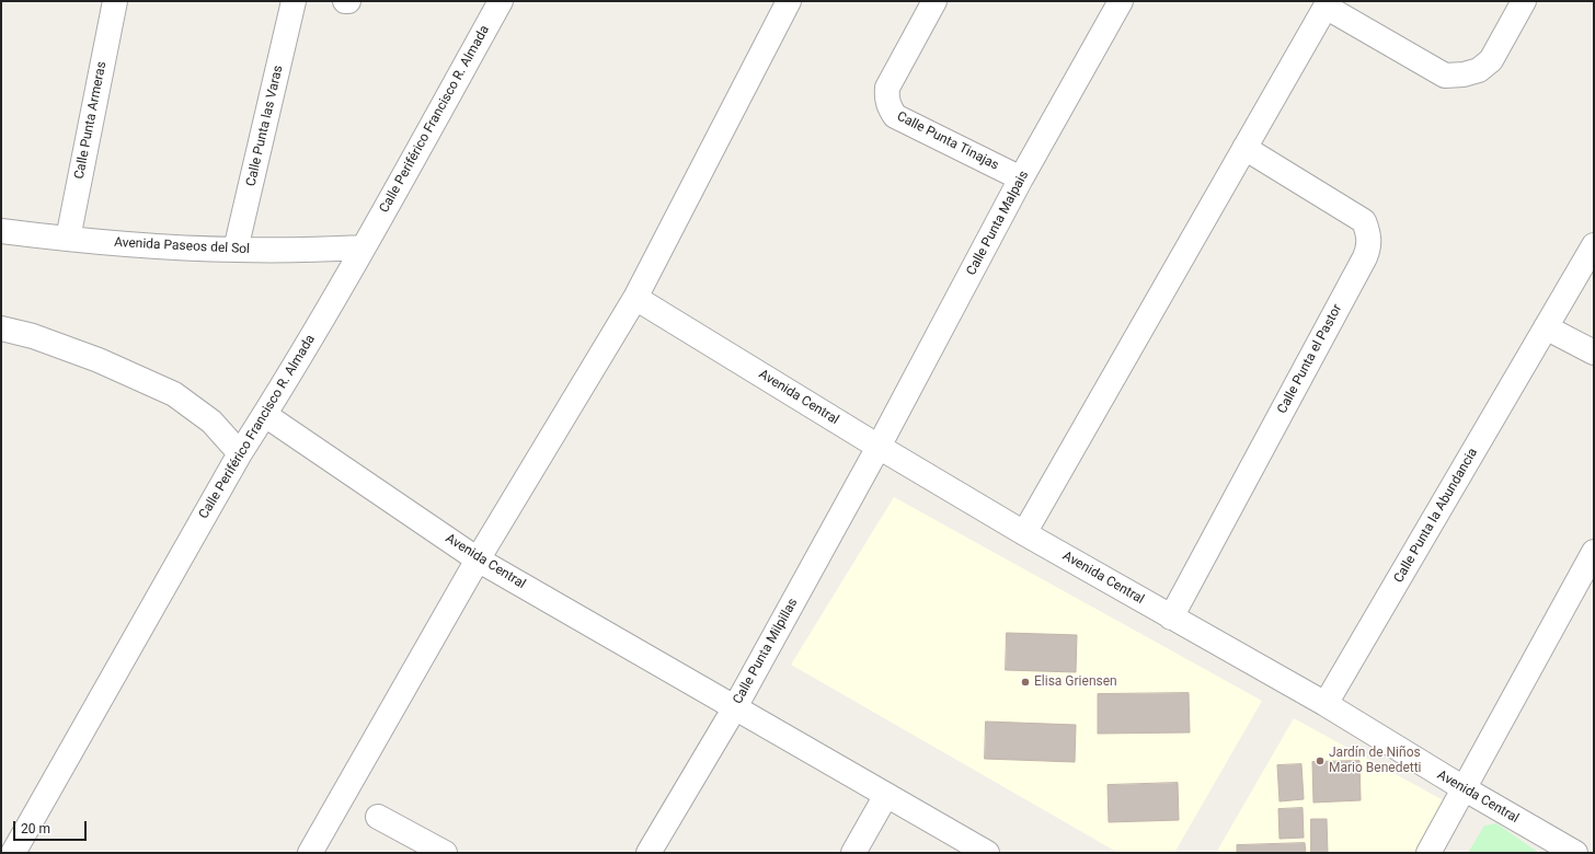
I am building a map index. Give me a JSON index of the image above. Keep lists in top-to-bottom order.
{
  "streets": {
    "street": [
      "Calle Periférico Francisco R. Almada",
      "Calle Punta Armeras",
      "Calle Punta las Varas",
      "Calle Punta Tinajas",
      "Calle Punta Malpais",
      "Avenida Paseos del Sol",
      "Calle Punta el Pastor",
      "Avenida Central",
      "Calle Punta la Abundancia",
      "Calle Punta Milpillas"
    ]
  },
  "crossings": [
    ["Calle Periférico Francisco R. Almada", "Avenida Paseos del Sol"],
    ["Calle Periférico Francisco R. Almada", "Avenida Central"],
    ["Calle Punta Armeras", "Avenida Paseos del Sol"],
    ["Calle Punta las Varas", "Avenida Paseos del Sol"],
    ["Calle Punta Tinajas", "Calle Punta Malpais"],
    ["Calle Punta Malpais", "Avenida Central"],
    ["Calle Punta Malpais", "Calle Punta Milpillas"],
    ["Calle Punta el Pastor", "Avenida Central"],
    ["Avenida Central", "Calle Punta la Abundancia"],
    ["Avenida Central", "Calle Punta Milpillas"]
  ],
  "places": ["Elisa Griensen", "Jardín de Niños Mario Benedetti"],
  "scale_bar": "20 m"
}
